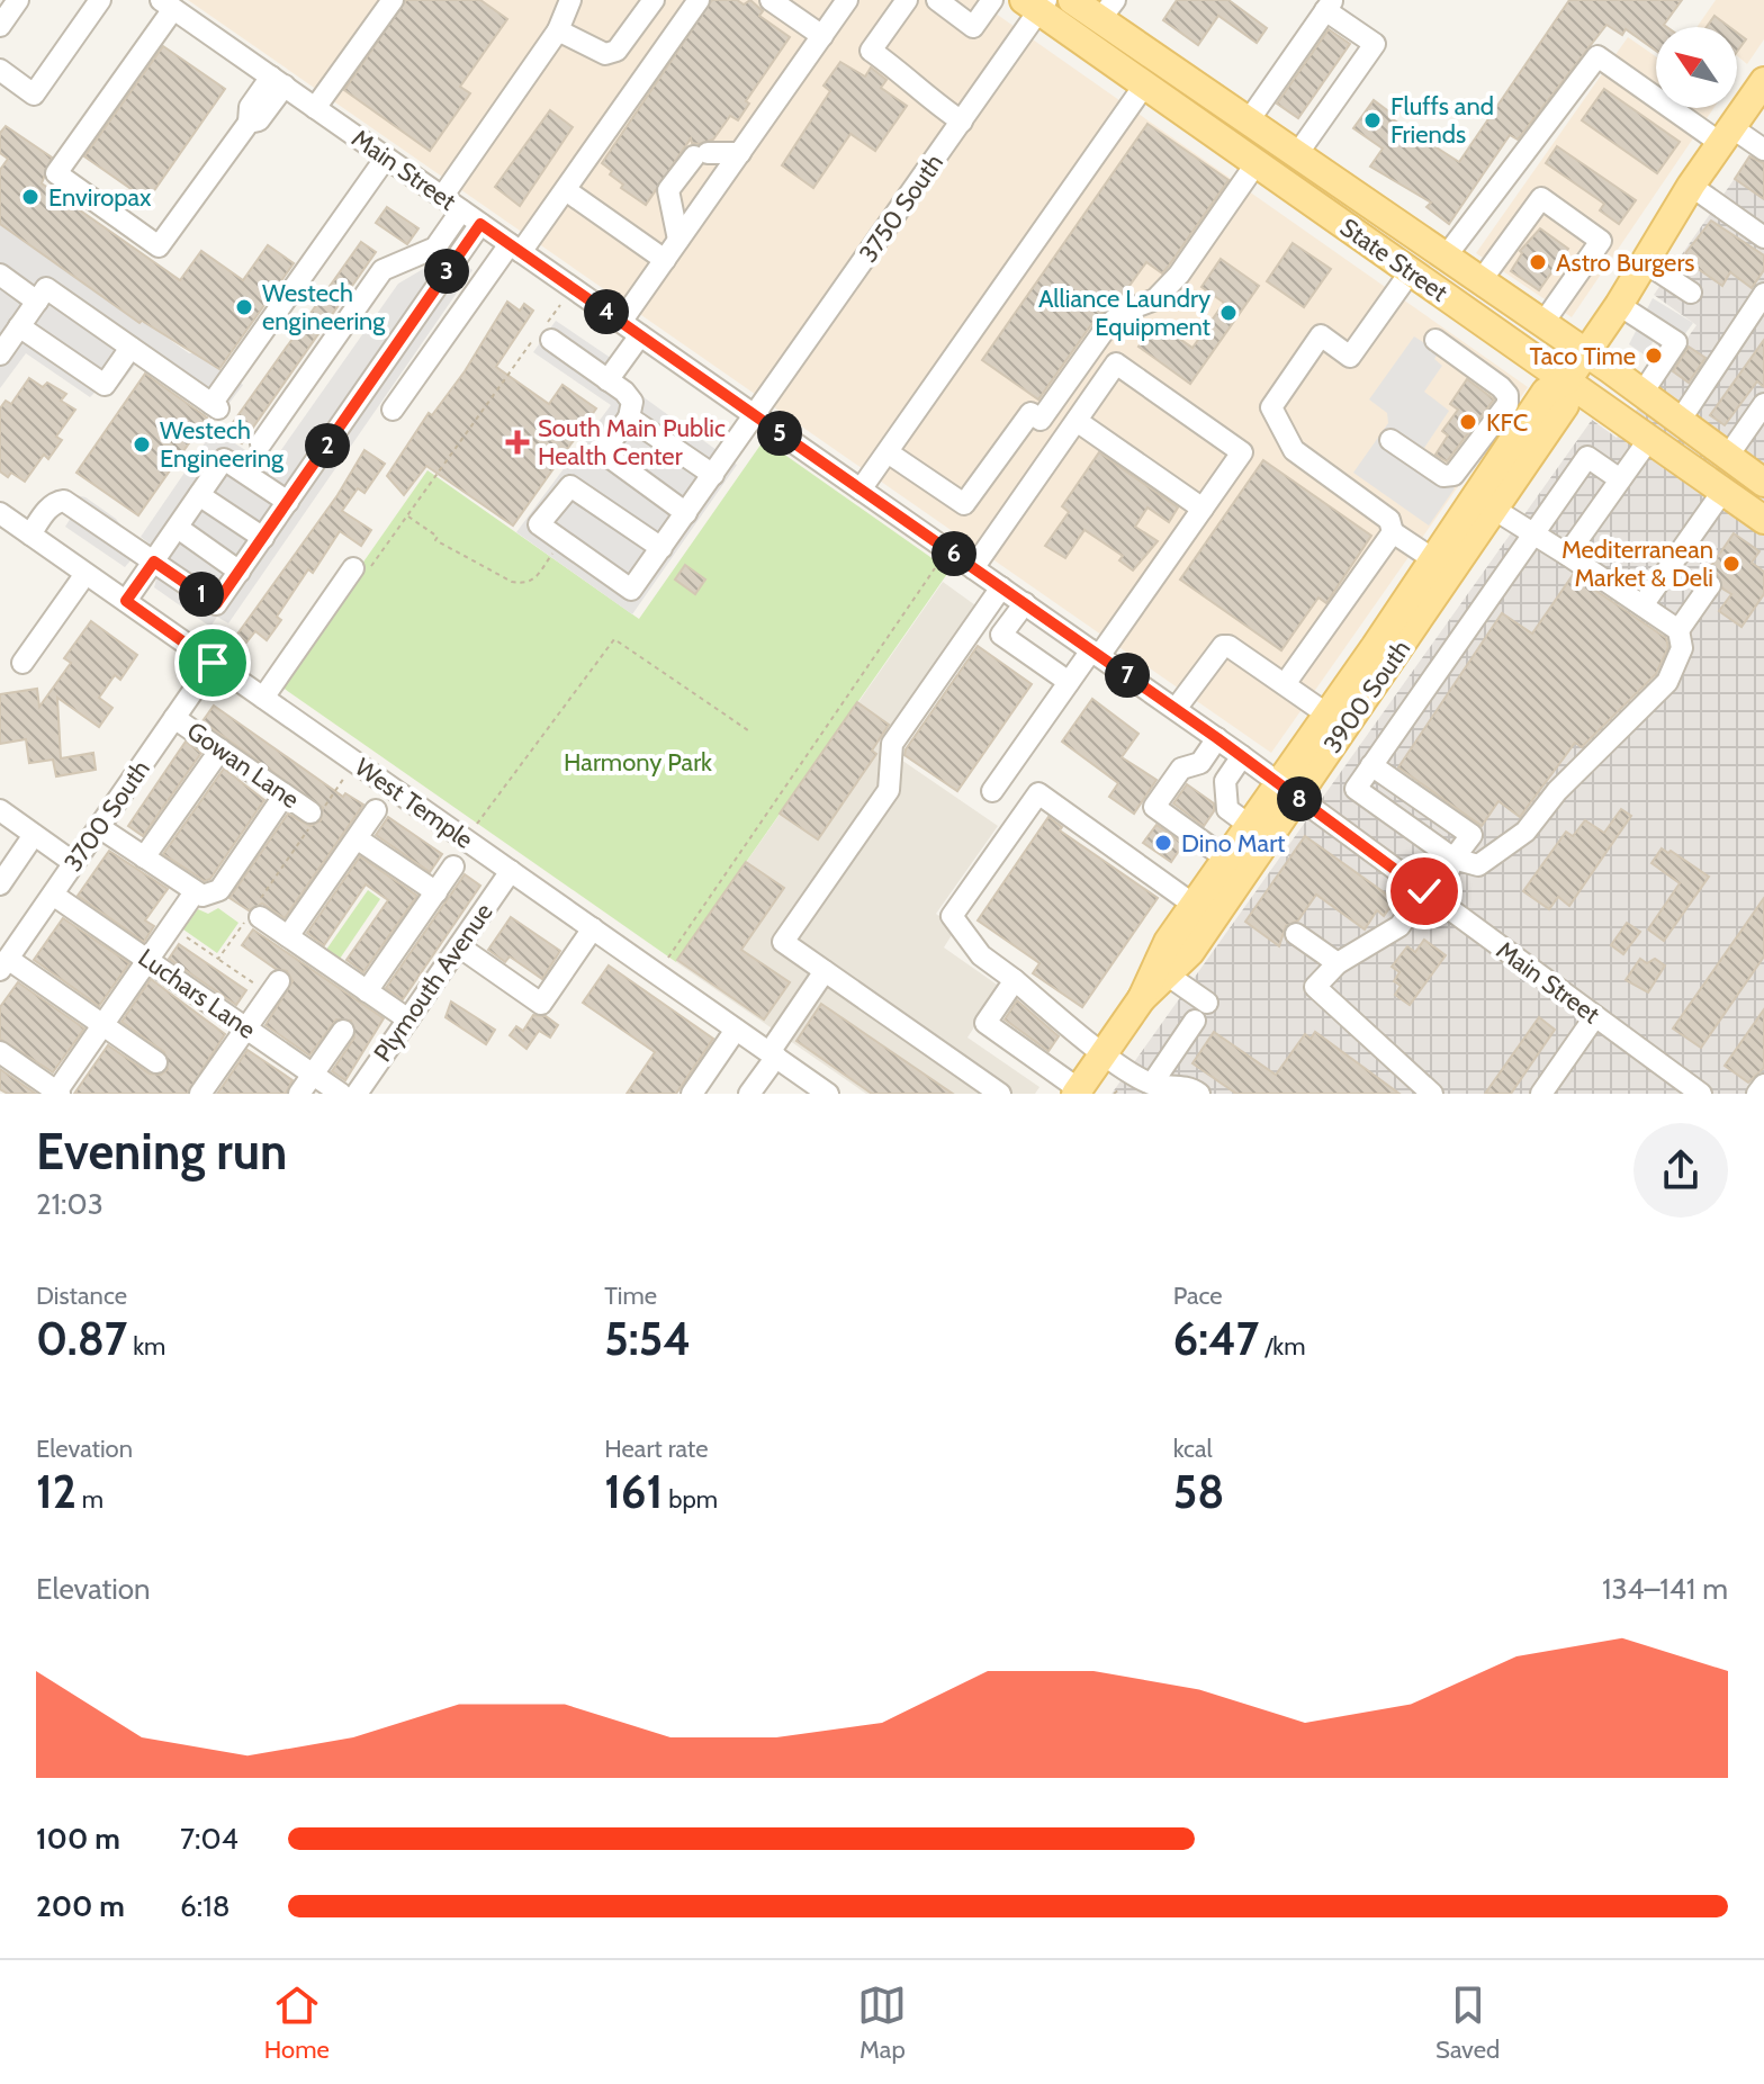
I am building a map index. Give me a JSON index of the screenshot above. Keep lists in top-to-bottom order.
{
  "streets": {
    "main road": ["State Street", "3900 South"],
    "street": [
      "Main Street",
      "3750 South",
      "Gowan Lane",
      "West Temple",
      "3700 South",
      "Plymouth Avenue",
      "Luchars Lane"
    ]
  },
  "crossings": [
    ["Main Street", "3750 South"],
    ["Main Street", "3900 South"],
    ["3750 South", "State Street"],
    ["State Street", "3900 South"],
    ["Gowan Lane", "3700 South"],
    ["West Temple", "3700 South"],
    ["West Temple", "Plymouth Avenue"],
    ["3700 South", "Luchars Lane"]
  ],
  "parks": ["Harmony Park"],
  "places": {
    "other": [
      "Fluffs and Friends",
      "Enviropax",
      "Astro Burgers",
      "Westech engineering",
      "Alliance Laundry Equipment",
      "Taco Time",
      "KFC",
      "Westech Engineering",
      "Mediterranean Market & Deli",
      "Dino Mart"
    ],
    "health": ["South Main Public Health Center"]
  },
  "north": "top left",
  "page": {
    "pins": [
      "3",
      "4",
      "5",
      "2",
      "6",
      "1",
      "7",
      "8"
    ],
    "heading": ["Evening run", "21:03"],
    "stats": [
      ["Distance", "0.87 km"],
      ["Time", "5:54"],
      ["Pace", "6:47 /km"],
      ["Elevation", "12 m"],
      ["Heart rate", "161 bpm"],
      ["kcal", "58"]
    ],
    "chart": ["Elevation", "134–141 m"],
    "list": [
      {
        "name": "100 m",
        "note": "7:04"
      },
      {
        "name": "200 m",
        "note": "6:18"
      }
    ],
    "tabs": ["Home", "Map", "Saved"]
  }
}
